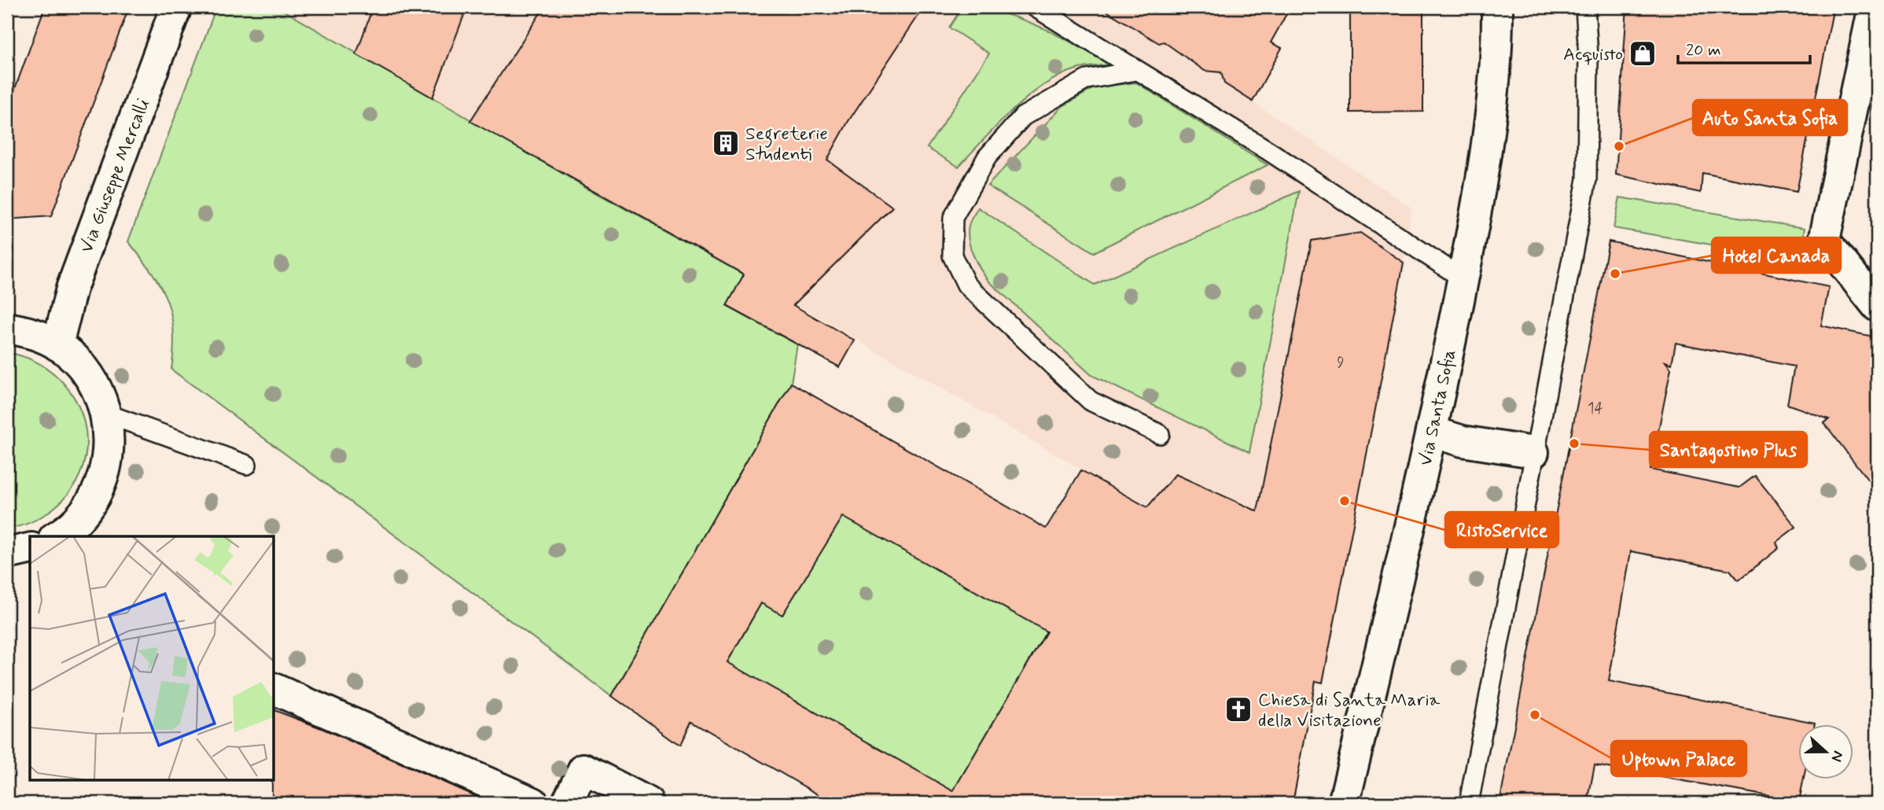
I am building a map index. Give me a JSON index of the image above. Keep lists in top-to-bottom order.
{
  "streets": {
    "street": ["Via Giuseppe Mercalli", "Via Santa Sofia"]
  },
  "places": {
    "shop": ["Acquisto"],
    "building": ["Segreterie Studenti"],
    "other": [
      "Auto Santa Sofia",
      "Hotel Canada",
      "Santagostino Plus",
      "RistoService",
      "Uptown Palace"
    ],
    "church": ["Chiesa di Santa Maria della Visitazione"]
  },
  "house_numbers": ["9", "14"],
  "scale_bar": "20 m",
  "north": "right"
}
